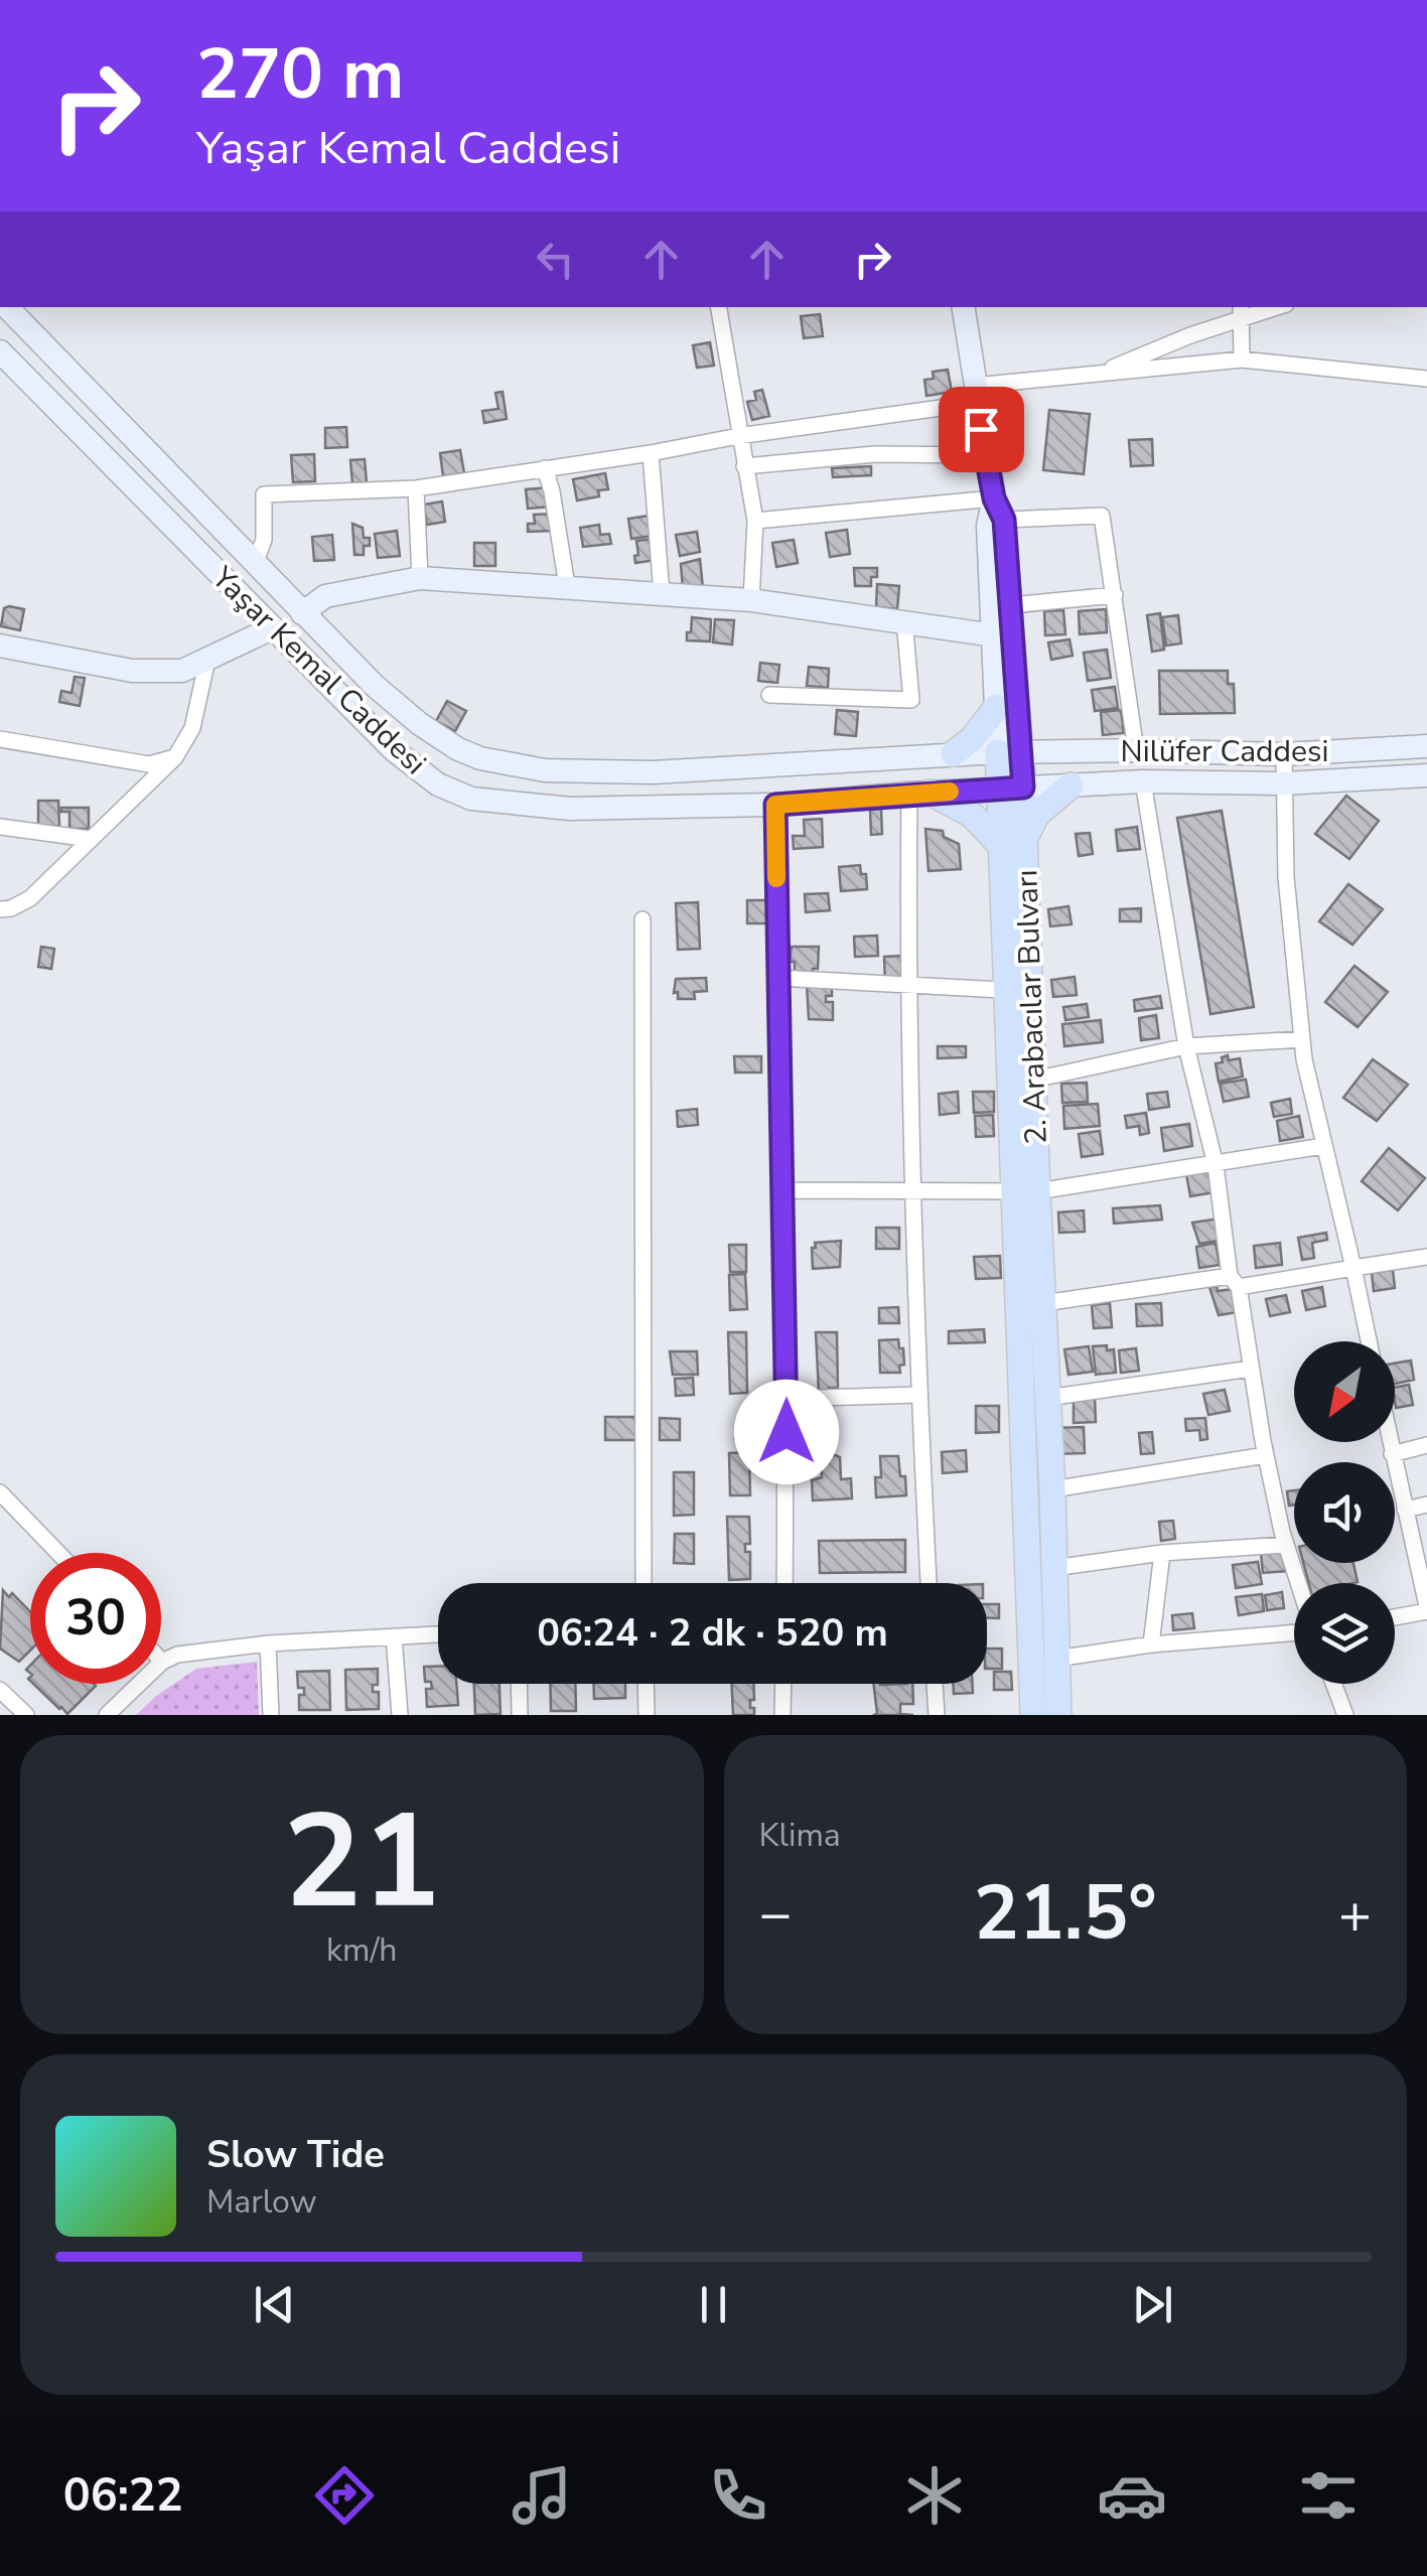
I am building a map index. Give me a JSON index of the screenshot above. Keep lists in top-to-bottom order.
{
  "streets": {
    "main road": ["2. Arabacılar Bulvarı"],
    "street": ["Yaşar Kemal Caddesi", "Nilüfer Caddesi"]
  },
  "crossings": [
    ["Yaşar Kemal Caddesi", "Nilüfer Caddesi"]
  ],
  "north": "bottom left",
  "page": {
    "turn": ["270 m", "Yaşar Kemal Caddesi"],
    "limit": "30",
    "trip": "06:24 · 2 dk · 520 m",
    "tile": [
      ["21", "km/h"],
      "Klima"
    ],
    "heat": ["−", "21.5°", "+"],
    "song": ["Slow Tide", "Marlow"],
    "tabs": "06:22"
  }
}
